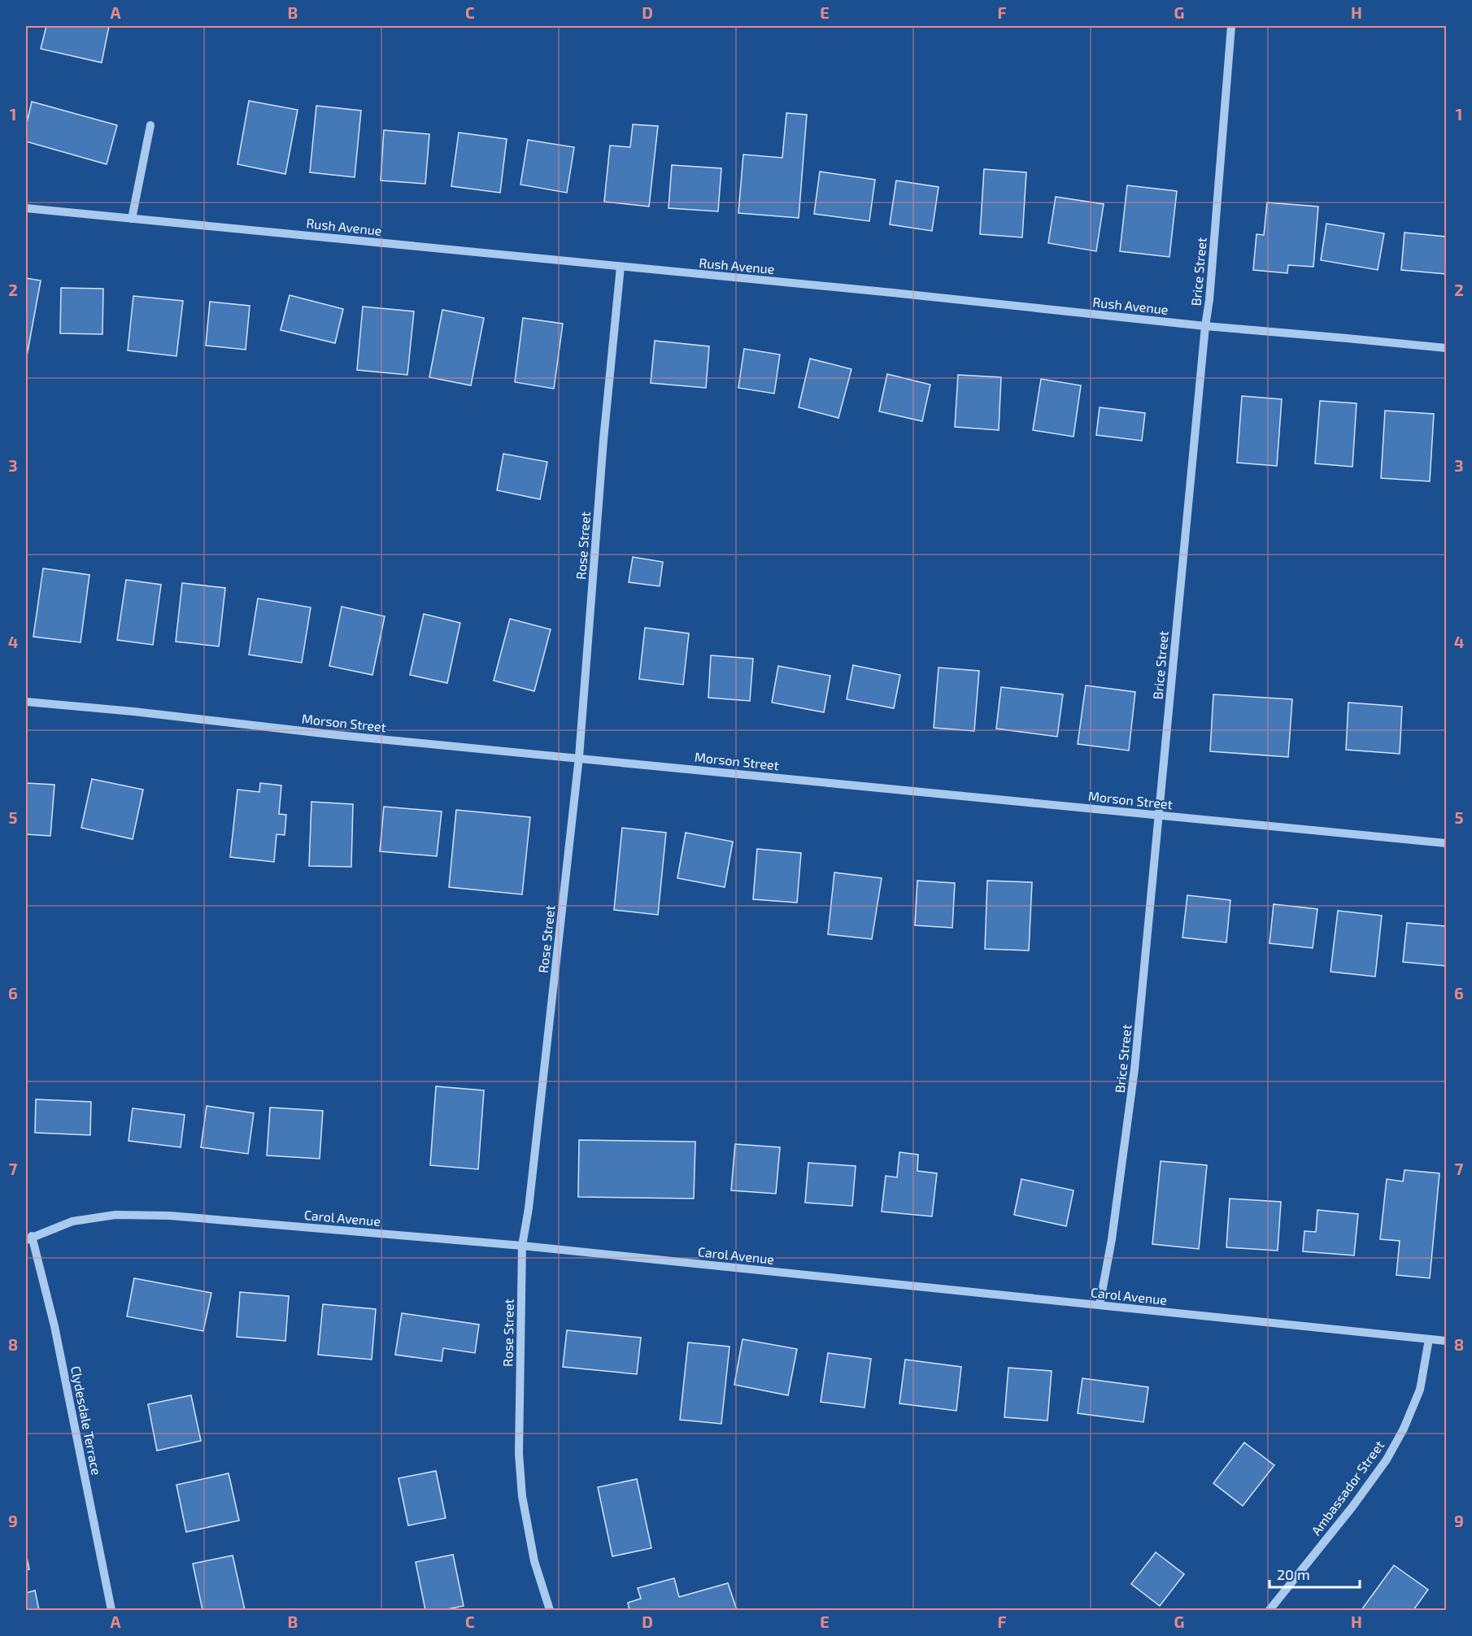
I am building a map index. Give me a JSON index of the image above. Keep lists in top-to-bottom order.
{
  "streets": {
    "street": [
      "Rush Avenue",
      "Brice Street",
      "Rose Street",
      "Morson Street",
      "Carol Avenue",
      "Clydesdale Terrace",
      "Ambassador Street"
    ]
  },
  "crossings": [
    ["Rush Avenue", "Brice Street"],
    ["Rush Avenue", "Rose Street"],
    ["Brice Street", "Morson Street"],
    ["Brice Street", "Carol Avenue"],
    ["Rose Street", "Morson Street"],
    ["Rose Street", "Carol Avenue"],
    ["Carol Avenue", "Clydesdale Terrace"],
    ["Carol Avenue", "Ambassador Street"]
  ],
  "scale_bar": "20 m",
  "grid": {
    "columns": [
      "A",
      "B",
      "C",
      "D",
      "E",
      "F",
      "G",
      "H"
    ],
    "rows": [
      "1",
      "2",
      "3",
      "4",
      "5",
      "6",
      "7",
      "8",
      "9"
    ]
  }
}
